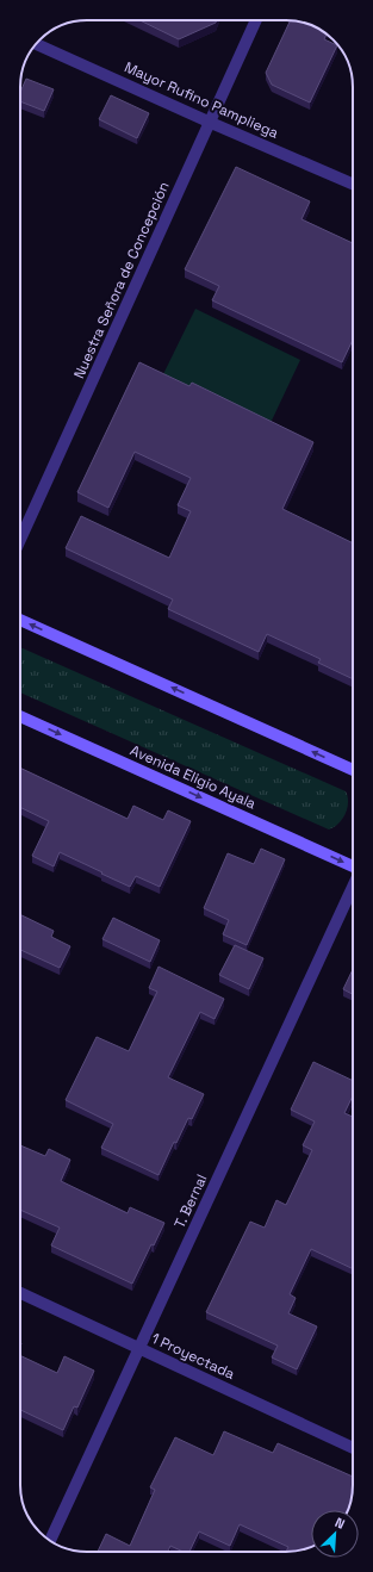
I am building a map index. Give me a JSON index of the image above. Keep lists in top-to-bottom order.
{
  "streets": {
    "street": [
      "Mayor Rufino Pampliega",
      "Nuestra Señora de Concepción",
      "Avenida Eligio Ayala",
      "T. Bernal",
      "1 Proyectada"
    ]
  },
  "crossings": [
    ["Mayor Rufino Pampliega", "Nuestra Señora de Concepción"],
    ["T. Bernal", "1 Proyectada"]
  ],
  "north": "top right"
}
